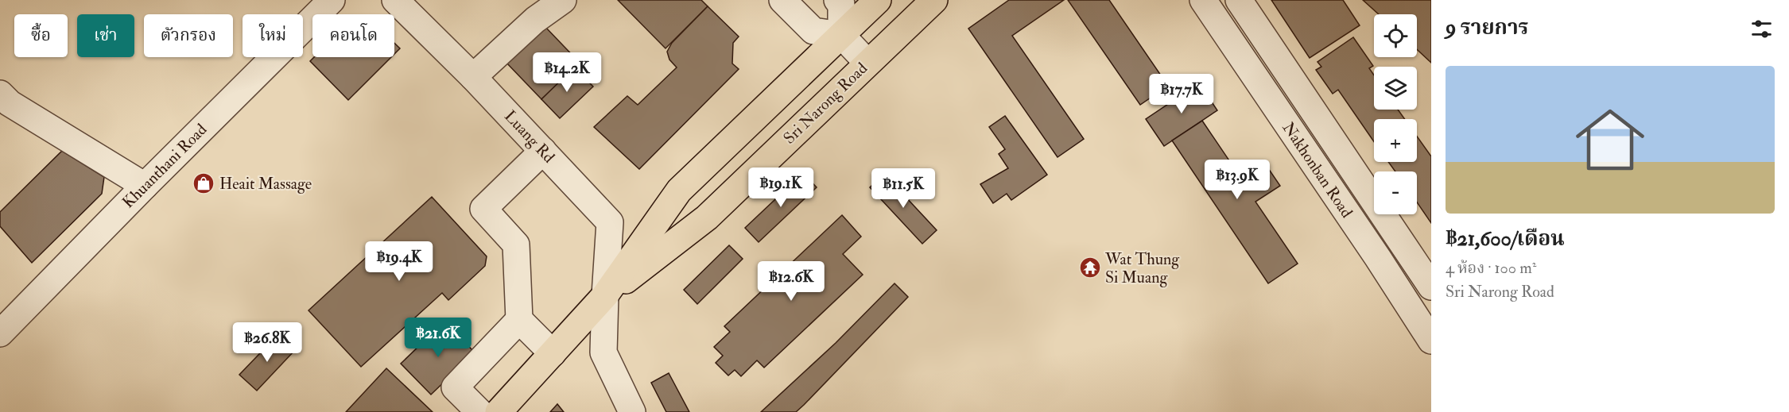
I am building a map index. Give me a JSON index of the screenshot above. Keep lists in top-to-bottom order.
{
  "streets": {
    "main road": ["Sri Narong Road"],
    "street": ["Luang Rd", "Khuanthani Road", "Nakhonban Road"]
  },
  "crossings": [
    ["Sri Narong Road", "Luang Rd"]
  ],
  "places": {
    "shop": ["Heait Massage"],
    "temple": ["Wat Thung Si Muang"]
  },
  "page": {
    "heading": "9 รายการ",
    "map_buttons": ["+", "−"],
    "chip": [
      "ซื้อ",
      "เช่า",
      "ตัวกรอง",
      "ใหม่",
      "คอนโด"
    ],
    "price": [
      "฿14.2K",
      "฿17.7K",
      "฿13.9K",
      "฿19.1K",
      "฿11.5K",
      "฿19.4K",
      "฿12.6K",
      "฿21.6K",
      "฿26.8K"
    ],
    "list": [
      {
        "name": "฿21,600/เดือน",
        "note": "4 ห้อง · 100 m² · Sri Narong Road"
      }
    ]
  }
}
